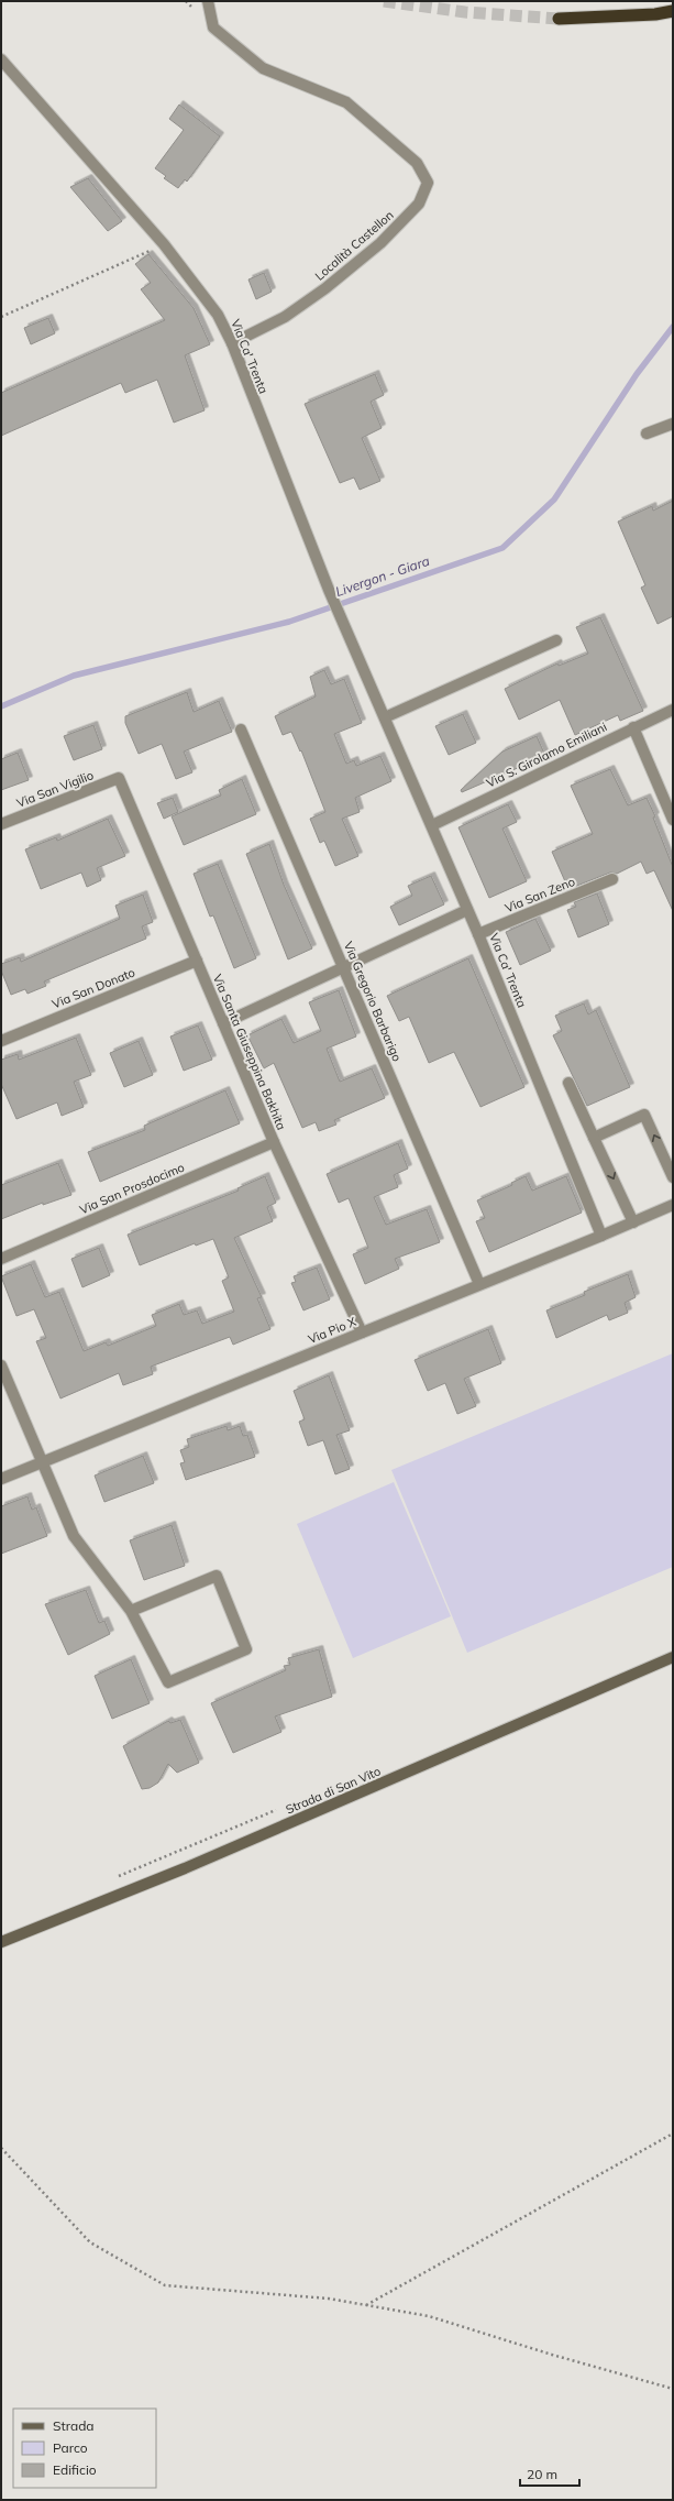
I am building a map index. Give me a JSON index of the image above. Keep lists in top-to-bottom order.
{
  "streets": {
    "main road": ["Strada di San Vito"],
    "street": [
      "Località Castellon",
      "Via Ca' Trenta",
      "Via S. Girolamo Emiliani",
      "Via San Vigilio",
      "Via San Zeno",
      "Via San Donato",
      "Via Gregorio Barbarigo",
      "Via Santa Giuseppina Bakhita",
      "Via San Prosdocimo",
      "Via Pio X"
    ]
  },
  "crossings": [
    ["Località Castellon", "Via Ca' Trenta"],
    ["Via Ca' Trenta", "Via S. Girolamo Emiliani"],
    ["Via Ca' Trenta", "Via San Zeno"],
    ["Via Ca' Trenta", "Via Pio X"],
    ["Via San Vigilio", "Via Santa Giuseppina Bakhita"],
    ["Via San Donato", "Via Santa Giuseppina Bakhita"],
    ["Via Gregorio Barbarigo", "Via Pio X"],
    ["Via Santa Giuseppina Bakhita", "Via San Prosdocimo"],
    ["Via Santa Giuseppina Bakhita", "Via Pio X"]
  ],
  "water": ["Livergon - Giara"],
  "legend": ["Strada", "Parco", "Edificio"],
  "scale_bar": "20 m"
}
